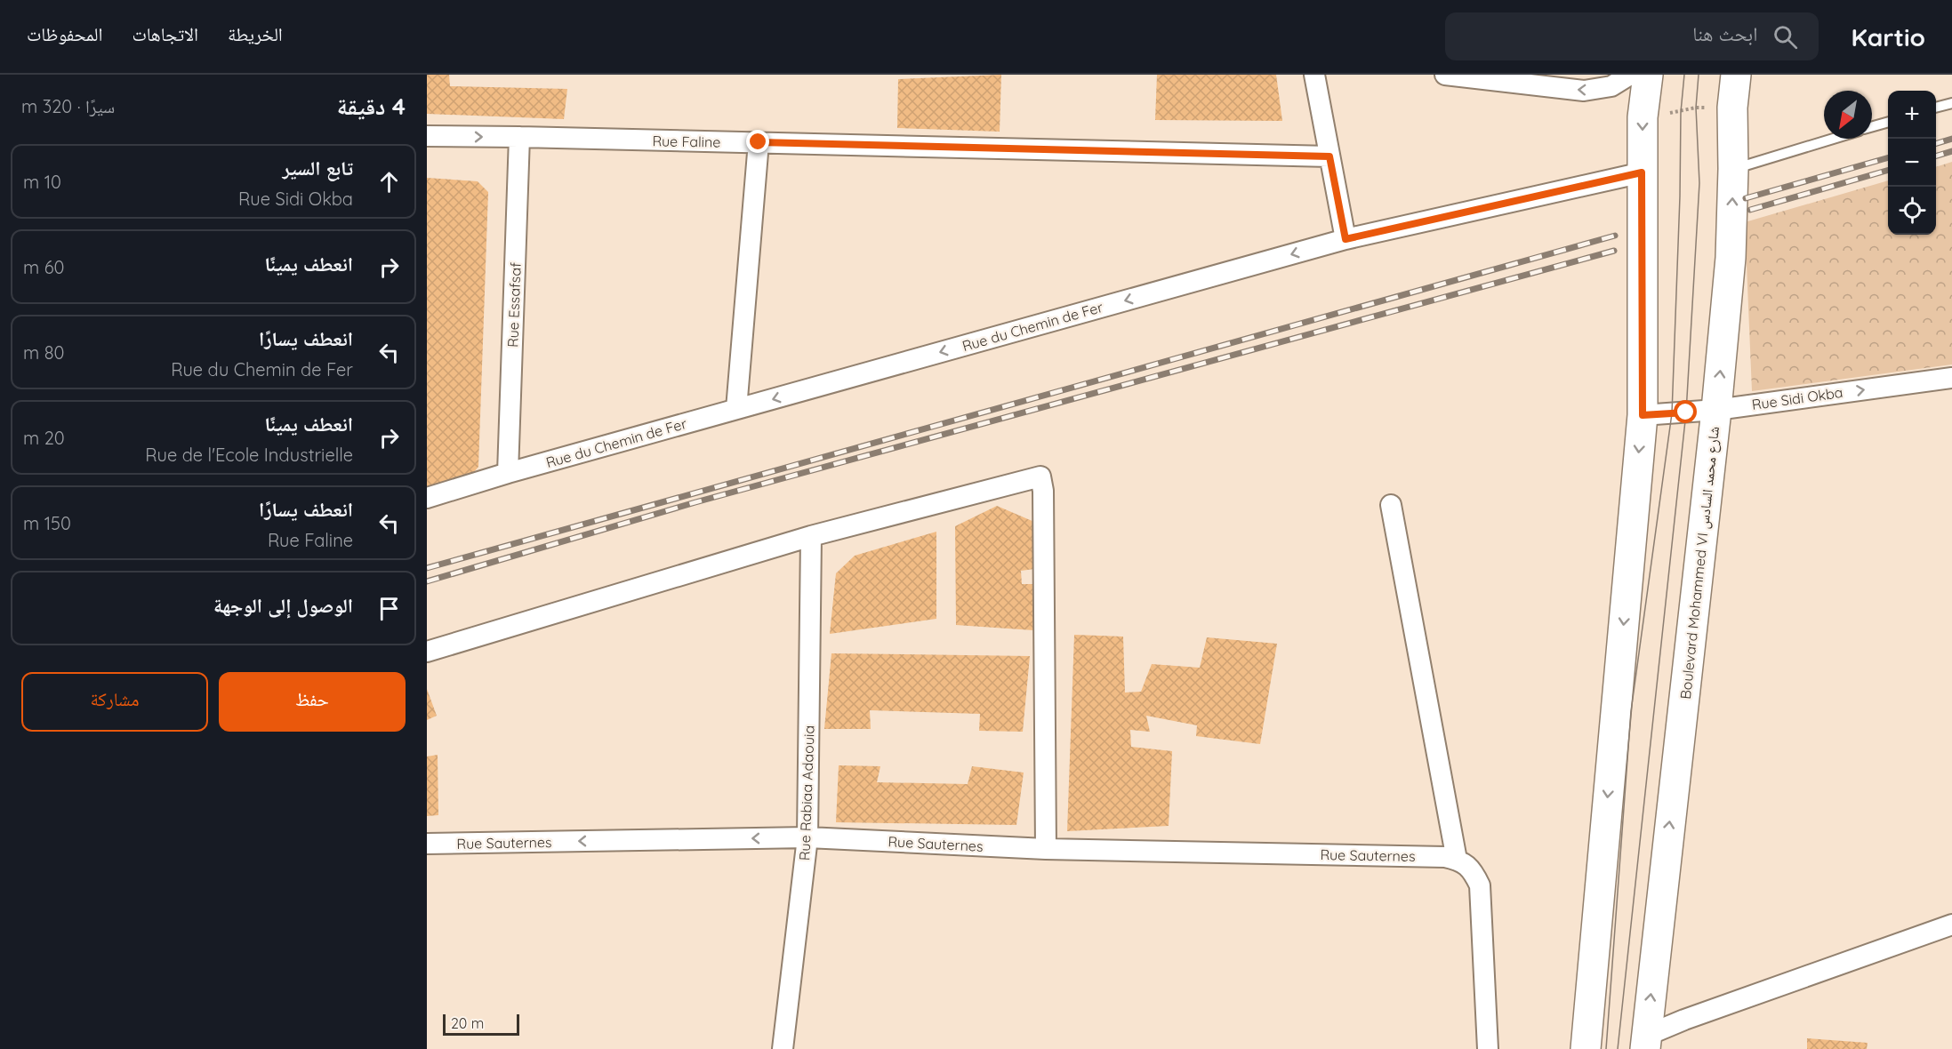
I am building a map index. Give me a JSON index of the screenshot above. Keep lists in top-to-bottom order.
{
  "streets": {
    "main road": ["Boulevard Mohammed VI شارع محمد السادس"],
    "street": [
      "Rue Faline",
      "Rue Essafsaf",
      "Rue du Chemin de Fer",
      "Rue Sidi Okba",
      "Rue Rabiaa Adaouia",
      "Rue Sauternes"
    ]
  },
  "crossings": [
    ["Rue Faline", "Rue Essafsaf"],
    ["Rue Essafsaf", "Rue du Chemin de Fer"],
    ["Rue Sidi Okba", "Boulevard Mohammed VI شارع محمد السادس"],
    ["Rue Rabiaa Adaouia", "Rue Sauternes"]
  ],
  "one_way": ["Rue du Chemin de Fer", "Rue Sidi Okba", "Rue Sauternes"],
  "scale_bar": "20 m",
  "north": "bottom left",
  "page": {
    "header": "Kartio",
    "search": "ابحث هنا",
    "nav": ["الخريطة", "الاتجاهات", "المحفوظات"],
    "heading": ["4 دقيقة", "سيرًا · 320 m"],
    "map_buttons": ["+", "−"],
    "list": [
      ["تابع السير", "Rue Sidi Okba", "10 m"],
      ["انعطف يمينًا", "60 m"],
      ["انعطف يسارًا", "Rue du Chemin de Fer", "80 m"],
      ["انعطف يمينًا", "Rue de l'Ecole Industrielle", "20 m"],
      ["انعطف يسارًا", "Rue Faline", "150 m"],
      "الوصول إلى الوجهة"
    ],
    "buttons": ["حفظ", "مشاركة"],
    "scale": "20 m"
  }
}
